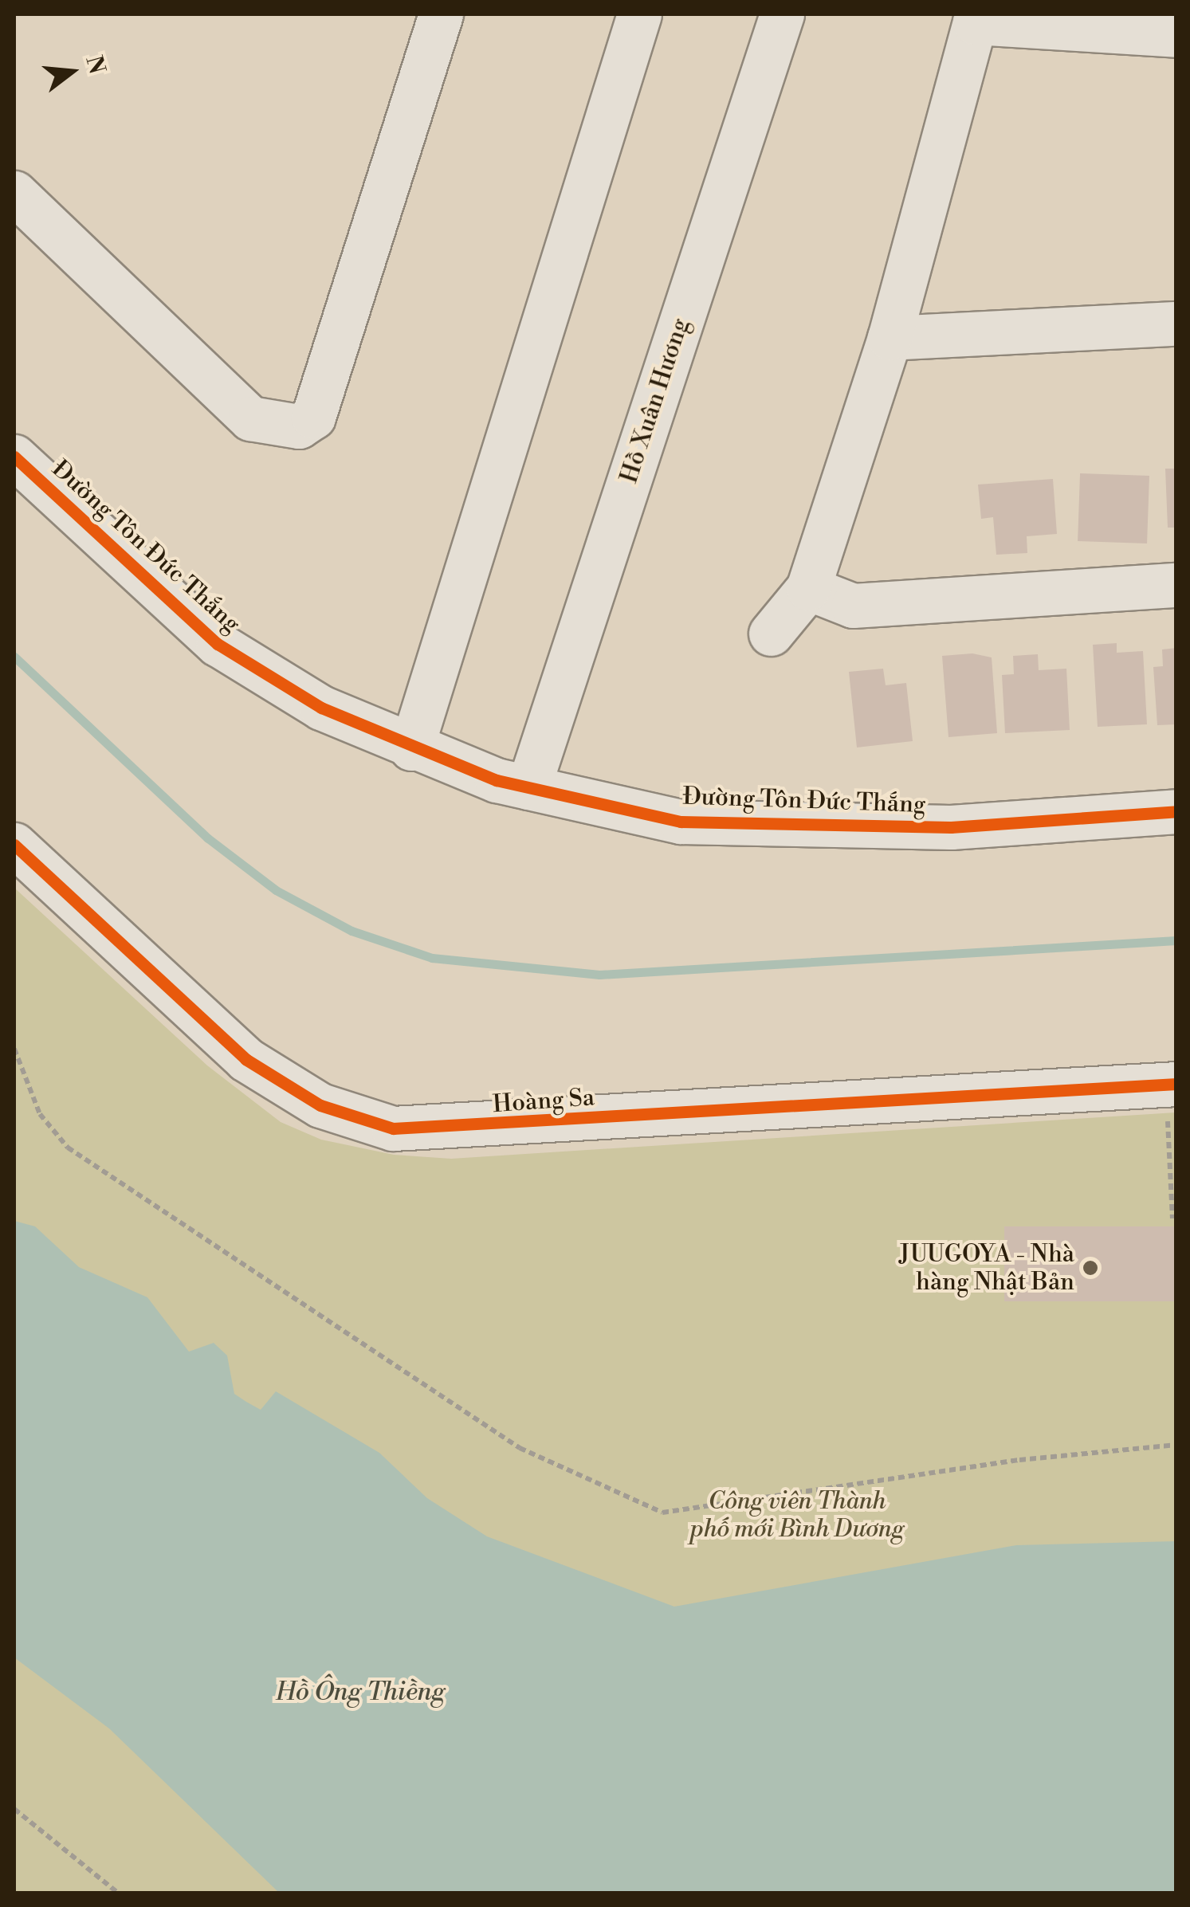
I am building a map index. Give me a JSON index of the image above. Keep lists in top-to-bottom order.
{
  "streets": {
    "street": ["Hồ Xuân Hương", "Đường Tôn Đức Thắng", "Hoàng Sa"]
  },
  "crossings": [
    ["Hồ Xuân Hương", "Đường Tôn Đức Thắng"]
  ],
  "water": ["Hồ Ông Thiềng"],
  "parks": ["Công viên Thành phố mới Bình Dương"],
  "places": ["JUUGOYA - Nhà hàng Nhật Bản"],
  "north": "right"
}
